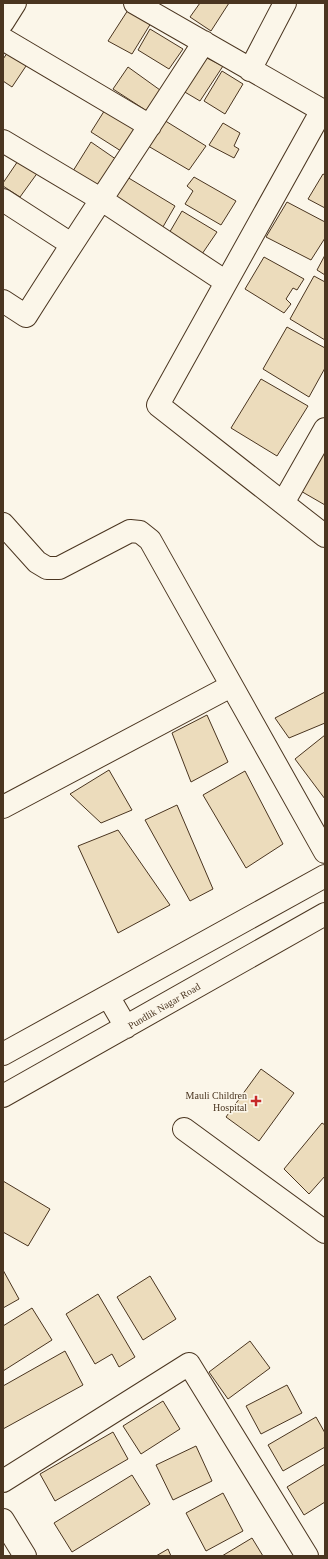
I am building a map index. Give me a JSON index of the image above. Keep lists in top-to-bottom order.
{
  "streets": {
    "street": ["Pundlik Nagar Road"]
  },
  "places": {
    "health": ["Mauli Children Hospital"]
  }
}
